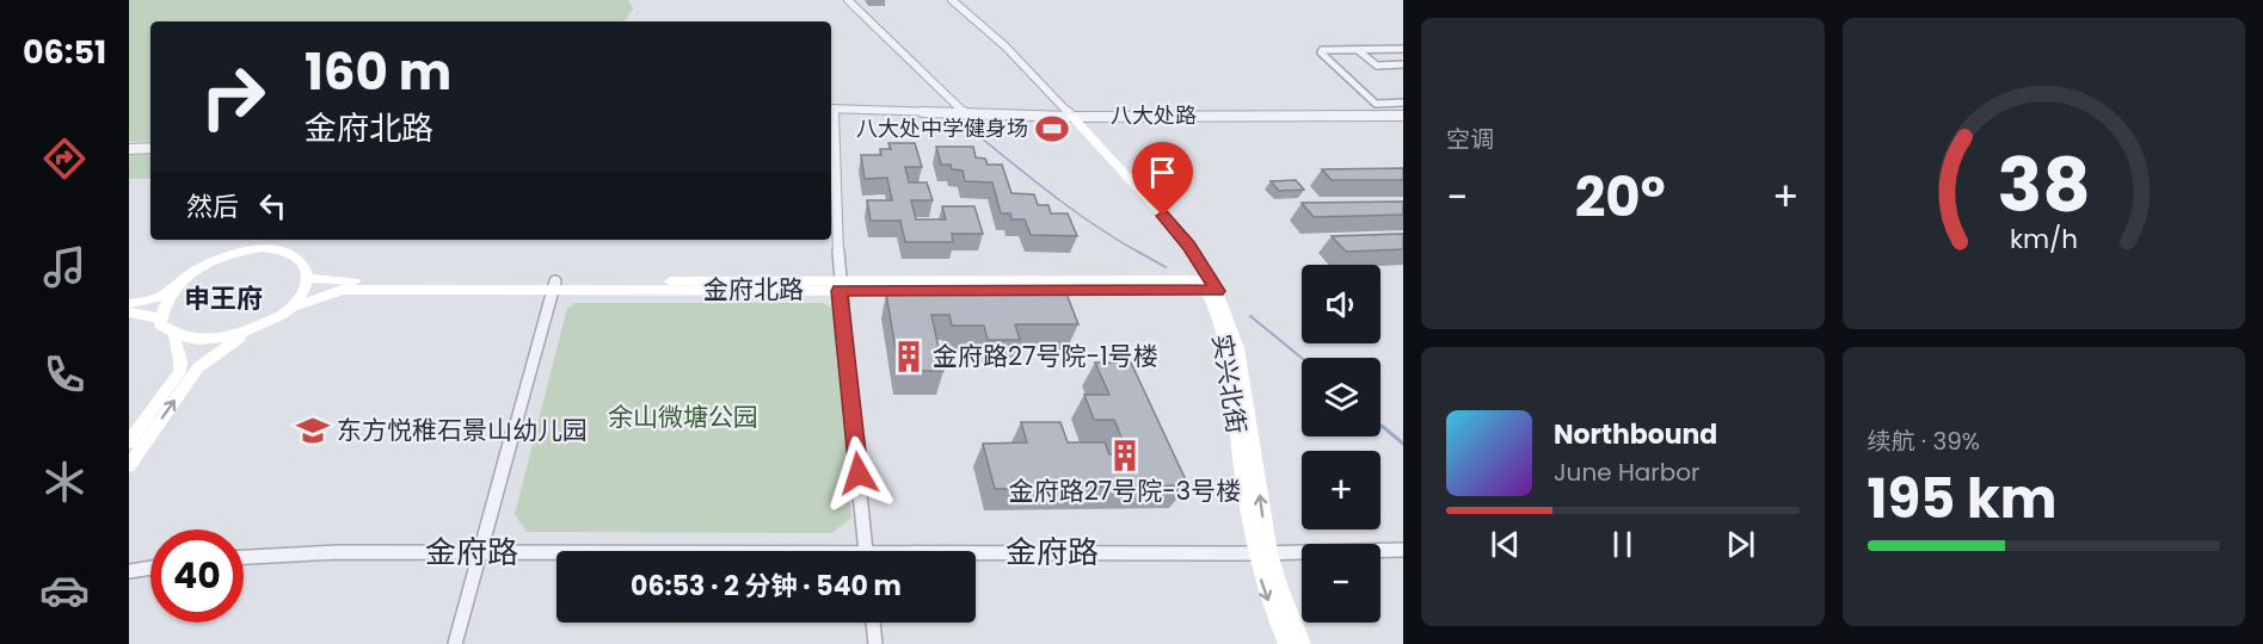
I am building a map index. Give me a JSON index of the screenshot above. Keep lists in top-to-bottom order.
{
  "streets": {
    "main road": ["金府北路", "实兴北街"],
    "street": ["八大处路", "金府路"]
  },
  "crossings": [
    ["八大处路", "实兴北街"],
    ["金府北路", "实兴北街"],
    ["实兴北街", "金府路"]
  ],
  "districts": ["申王府"],
  "parks": ["余山微塘公园"],
  "places": {
    "sports": ["八大处中学健身场"],
    "building": ["金府路27号院-1号楼", "金府路27号院-3号楼"],
    "school or university": ["东方悦稚石景山幼儿园"]
  },
  "page": {
    "tabs": "06:51",
    "tile": [
      "空调",
      ["续航 · 39%", "195 km"]
    ],
    "turn": ["160 m", "金府北路"],
    "heat": ["−", "20°", "+"],
    "then": "然后",
    "map_buttons": ["+", "−"],
    "song": ["Northbound", "June Harbor"],
    "limit": "40",
    "trip": "06:53 · 2 分钟 · 540 m",
    "gauge": ["38", "km/h"]
  }
}
